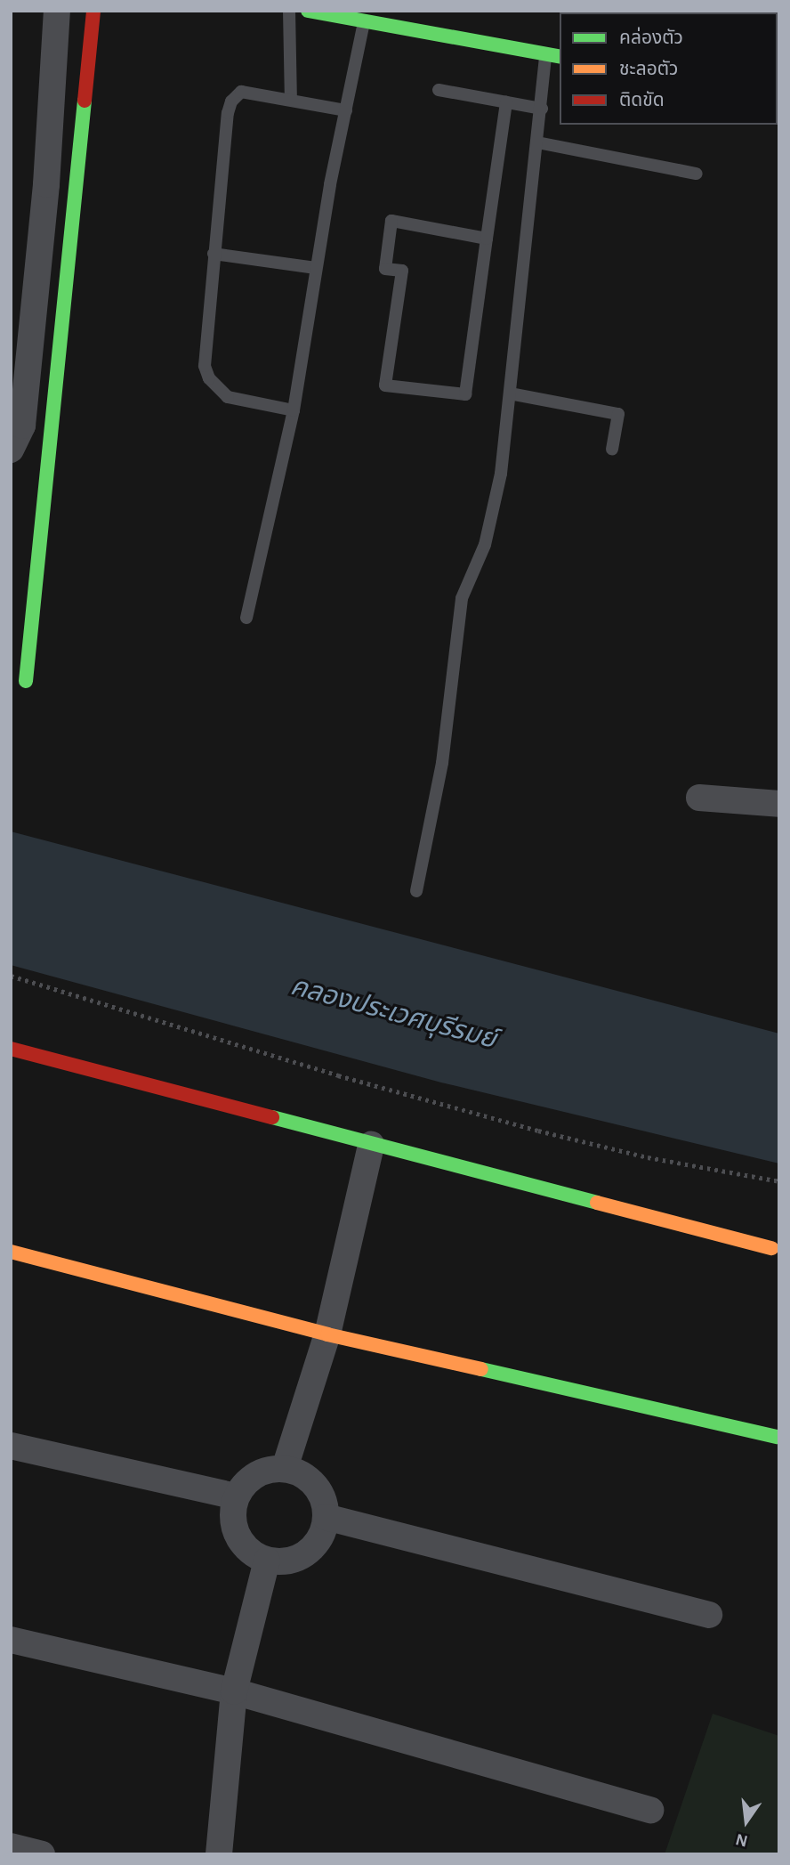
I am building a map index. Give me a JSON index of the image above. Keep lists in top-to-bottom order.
{
  "water": ["คลองประเวศบุรีรมย์"],
  "legend": ["คล่องตัว", "ชะลอตัว", "ติดขัด"],
  "north": "bottom"
}
